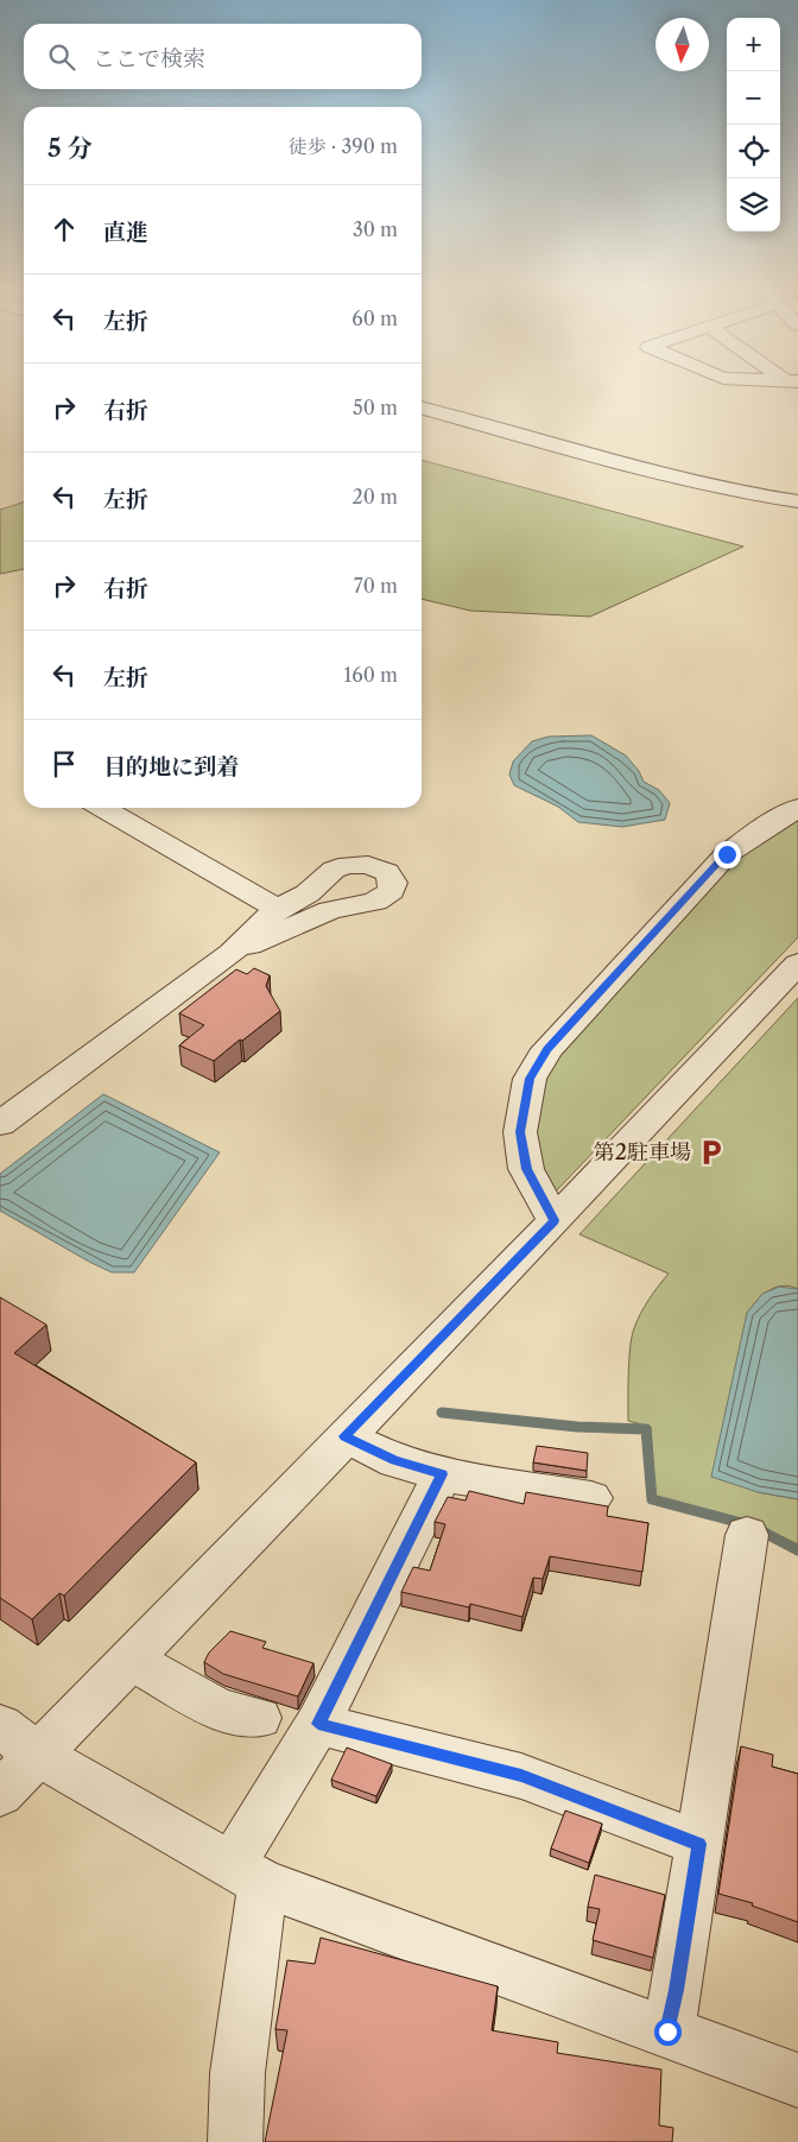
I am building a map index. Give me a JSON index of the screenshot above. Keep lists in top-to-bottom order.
{
  "places": {
    "parking": ["第2駐車場"]
  },
  "north": "bottom",
  "page": {
    "map_buttons": ["+", "−"],
    "search": "ここで検索",
    "heading": ["5 分", "徒歩 · 390 m"],
    "list": [
      ["直進", "30 m"],
      ["左折", "60 m"],
      ["右折", "50 m"],
      ["左折", "20 m"],
      ["右折", "70 m"],
      ["左折", "160 m"],
      "目的地に到着"
    ]
  }
}
